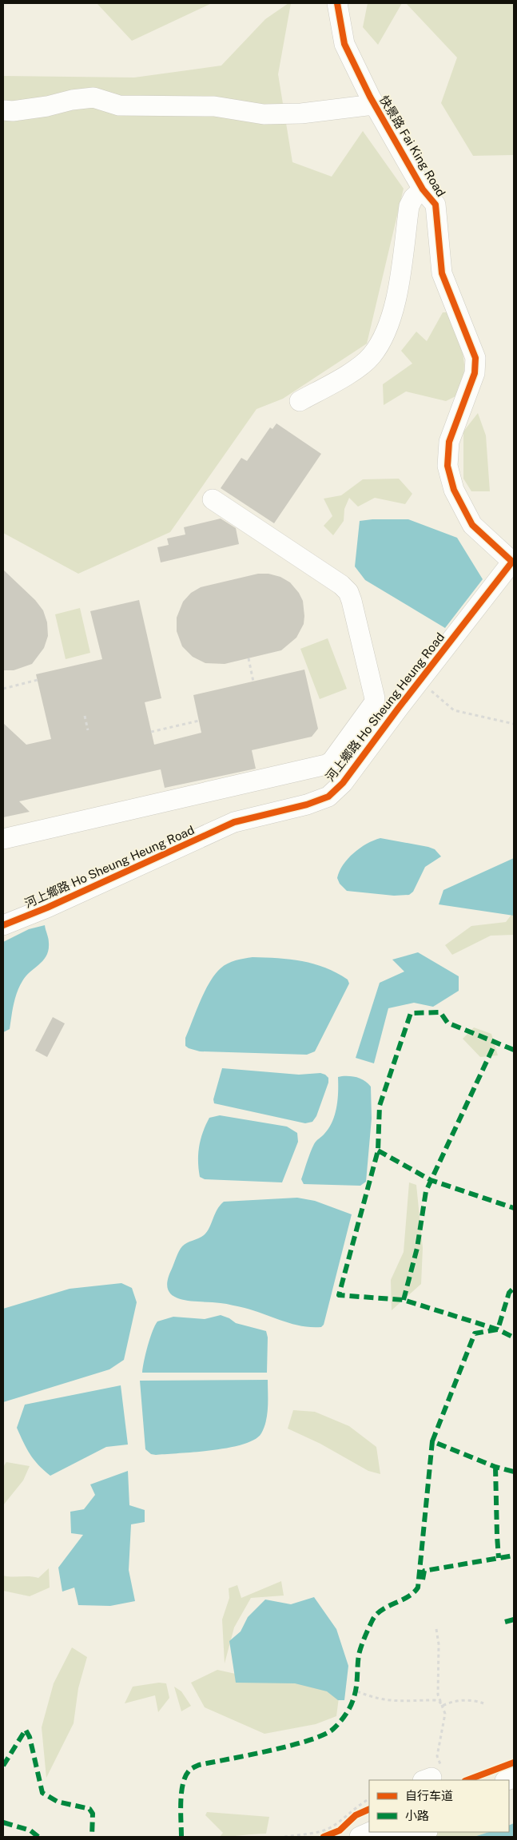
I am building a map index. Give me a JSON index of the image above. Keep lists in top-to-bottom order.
{
  "streets": {
    "street": ["快景路 Fai King Road", "河上鄉路 Ho Sheung Heung Road"]
  },
  "crossings": [
    ["快景路 Fai King Road", "河上鄉路 Ho Sheung Heung Road"]
  ],
  "legend": ["自行车道", "小路"]
}
